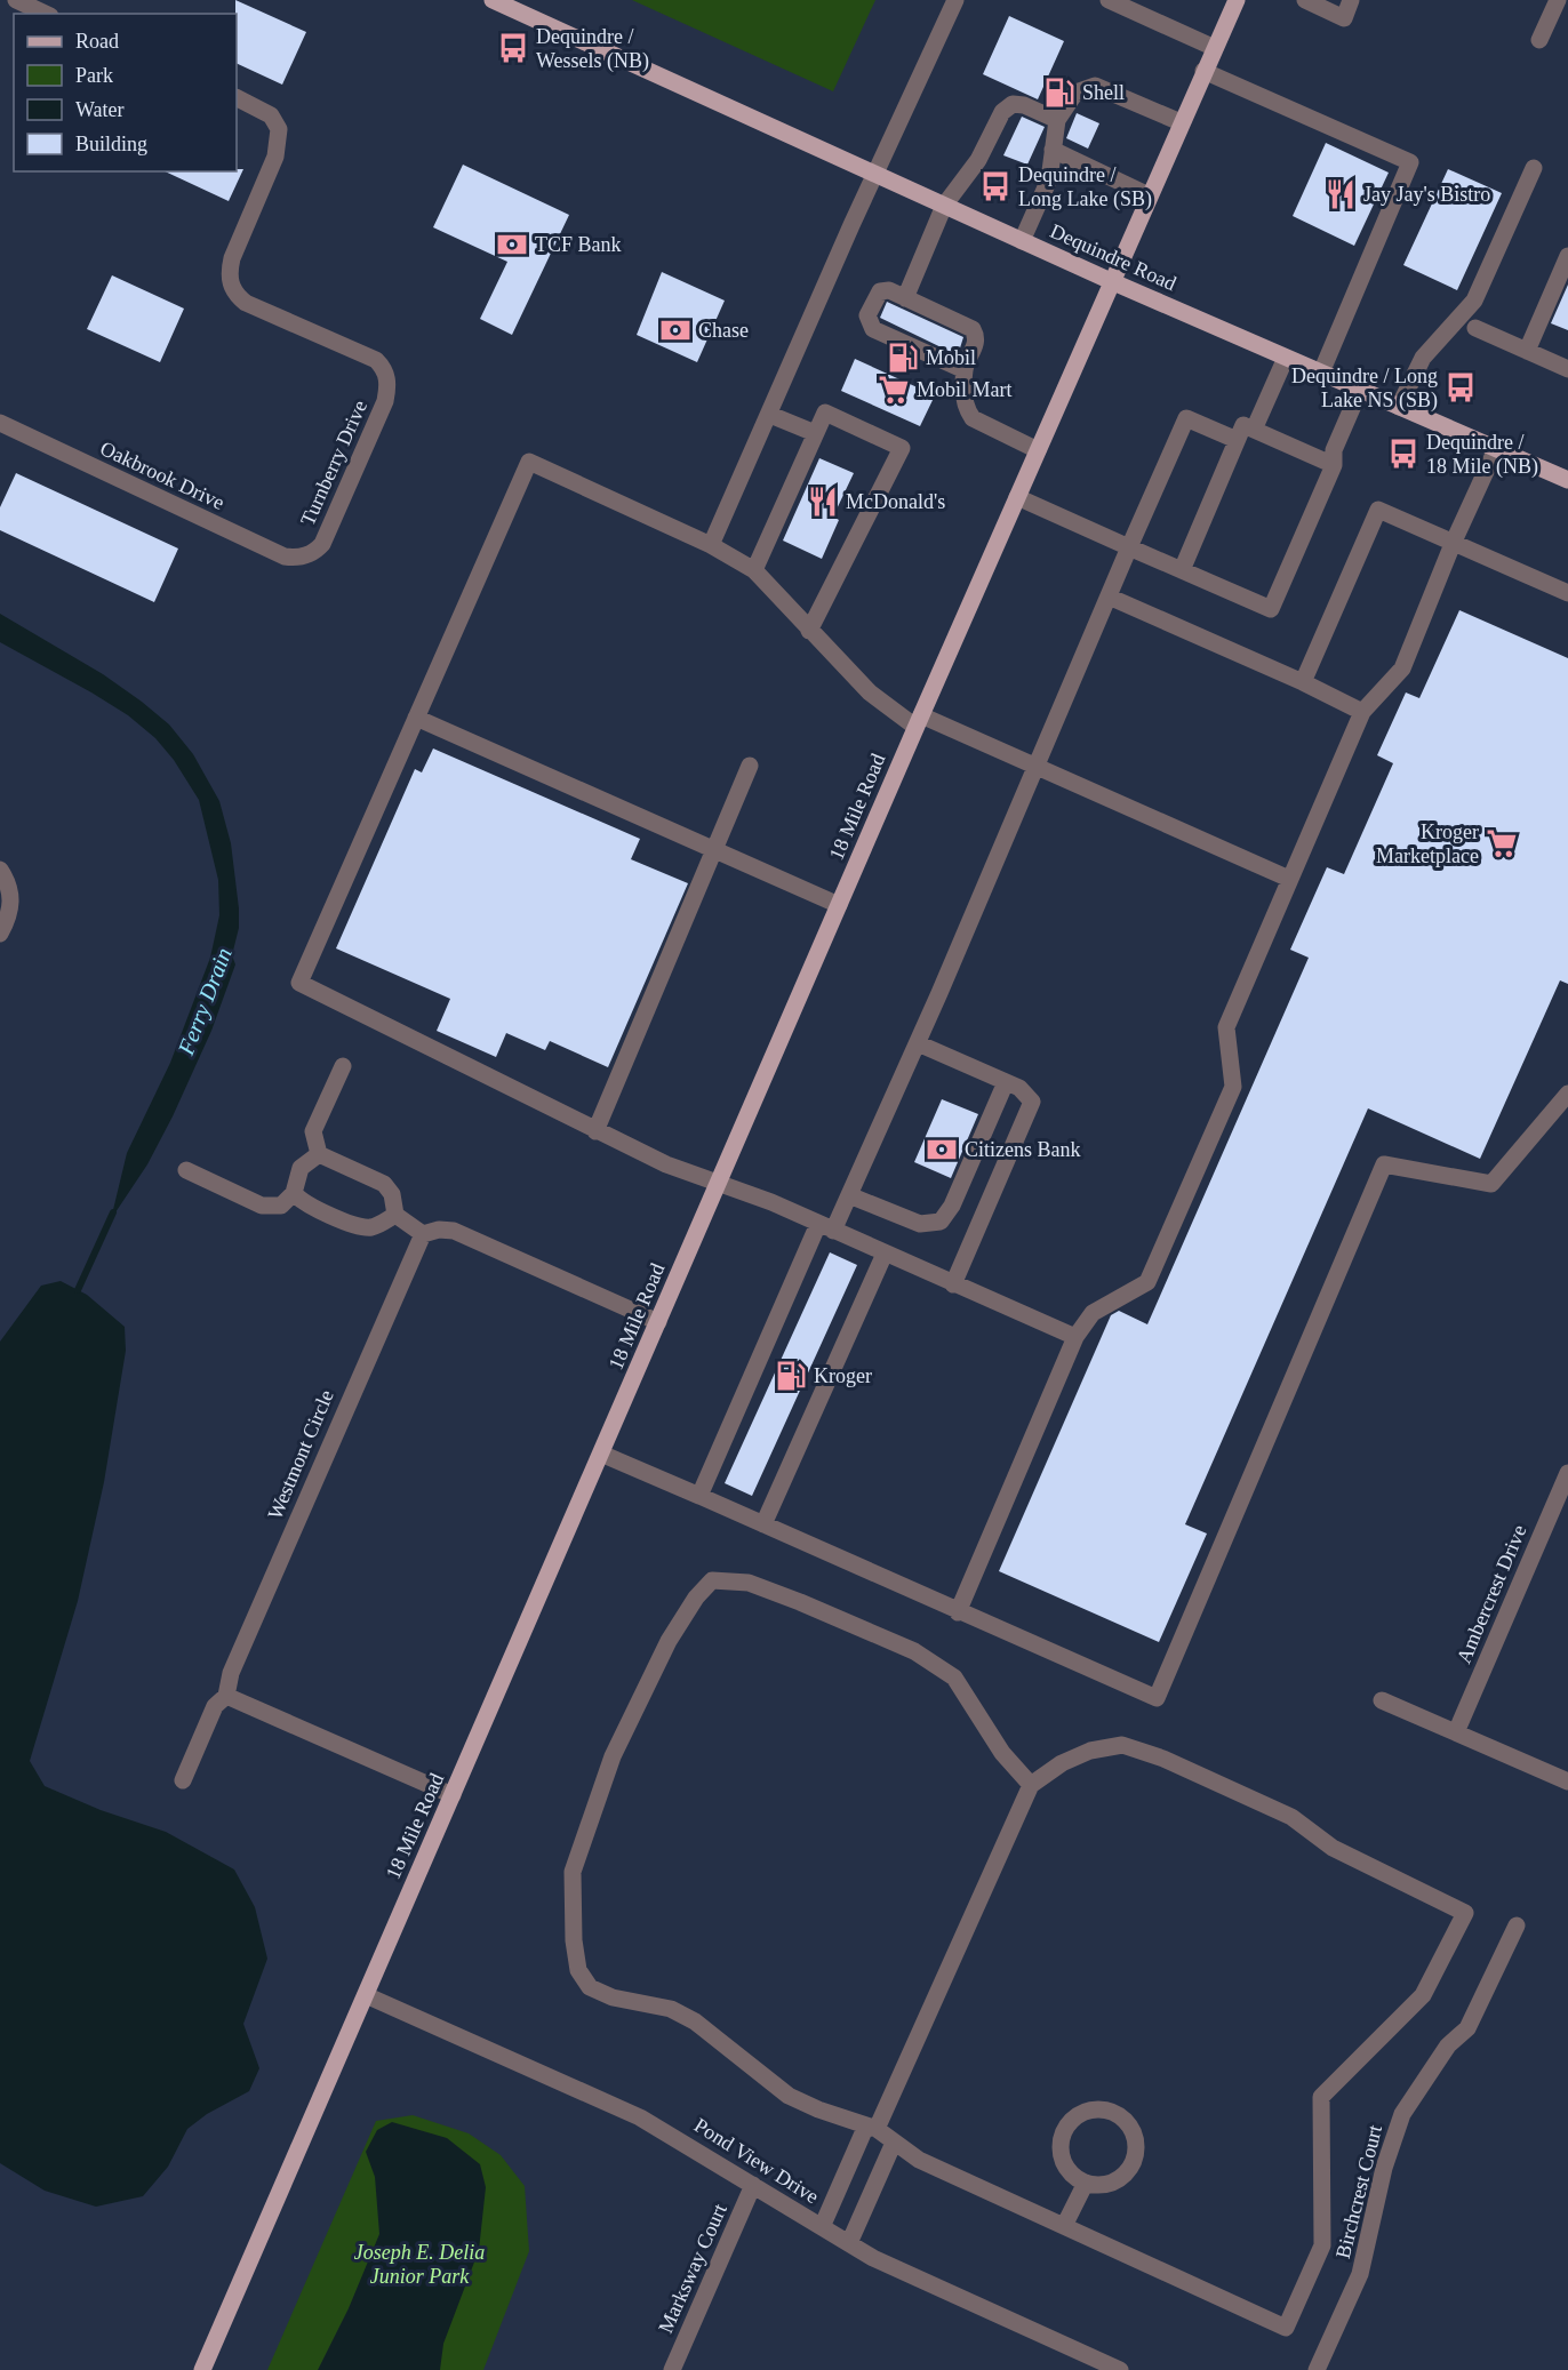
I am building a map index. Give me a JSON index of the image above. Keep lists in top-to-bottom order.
{
  "streets": {
    "main road": ["Dequindre Road", "18 Mile Road"],
    "street": [
      "Turnberry Drive",
      "Oakbrook Drive",
      "Westmont Circle",
      "Ambercrest Drive",
      "Pond View Drive",
      "Birchcrest Court",
      "Marksway Court"
    ]
  },
  "crossings": [
    ["Dequindre Road", "18 Mile Road"],
    ["Turnberry Drive", "Oakbrook Drive"],
    ["18 Mile Road", "Pond View Drive"],
    ["Pond View Drive", "Marksway Court"]
  ],
  "water": ["Ferry Drain"],
  "parks": ["Joseph E. Delia Junior Park"],
  "places": {
    "bus stop": [
      "Dequindre / Wessels (NB)",
      "Dequindre / Long Lake (SB)",
      "Dequindre / Long Lake NS (SB)",
      "Dequindre / 18 Mile (NB)"
    ],
    "fuel station": ["Shell", "Mobil", "Kroger"],
    "restaurant": ["Jay Jay's Bistro", "McDonald's"],
    "bank": ["TCF Bank", "Chase", "Citizens Bank"],
    "supermarket": ["Mobil Mart", "Kroger Marketplace"]
  },
  "legend": [
    "Road",
    "Park",
    "Water",
    "Building"
  ]
}
